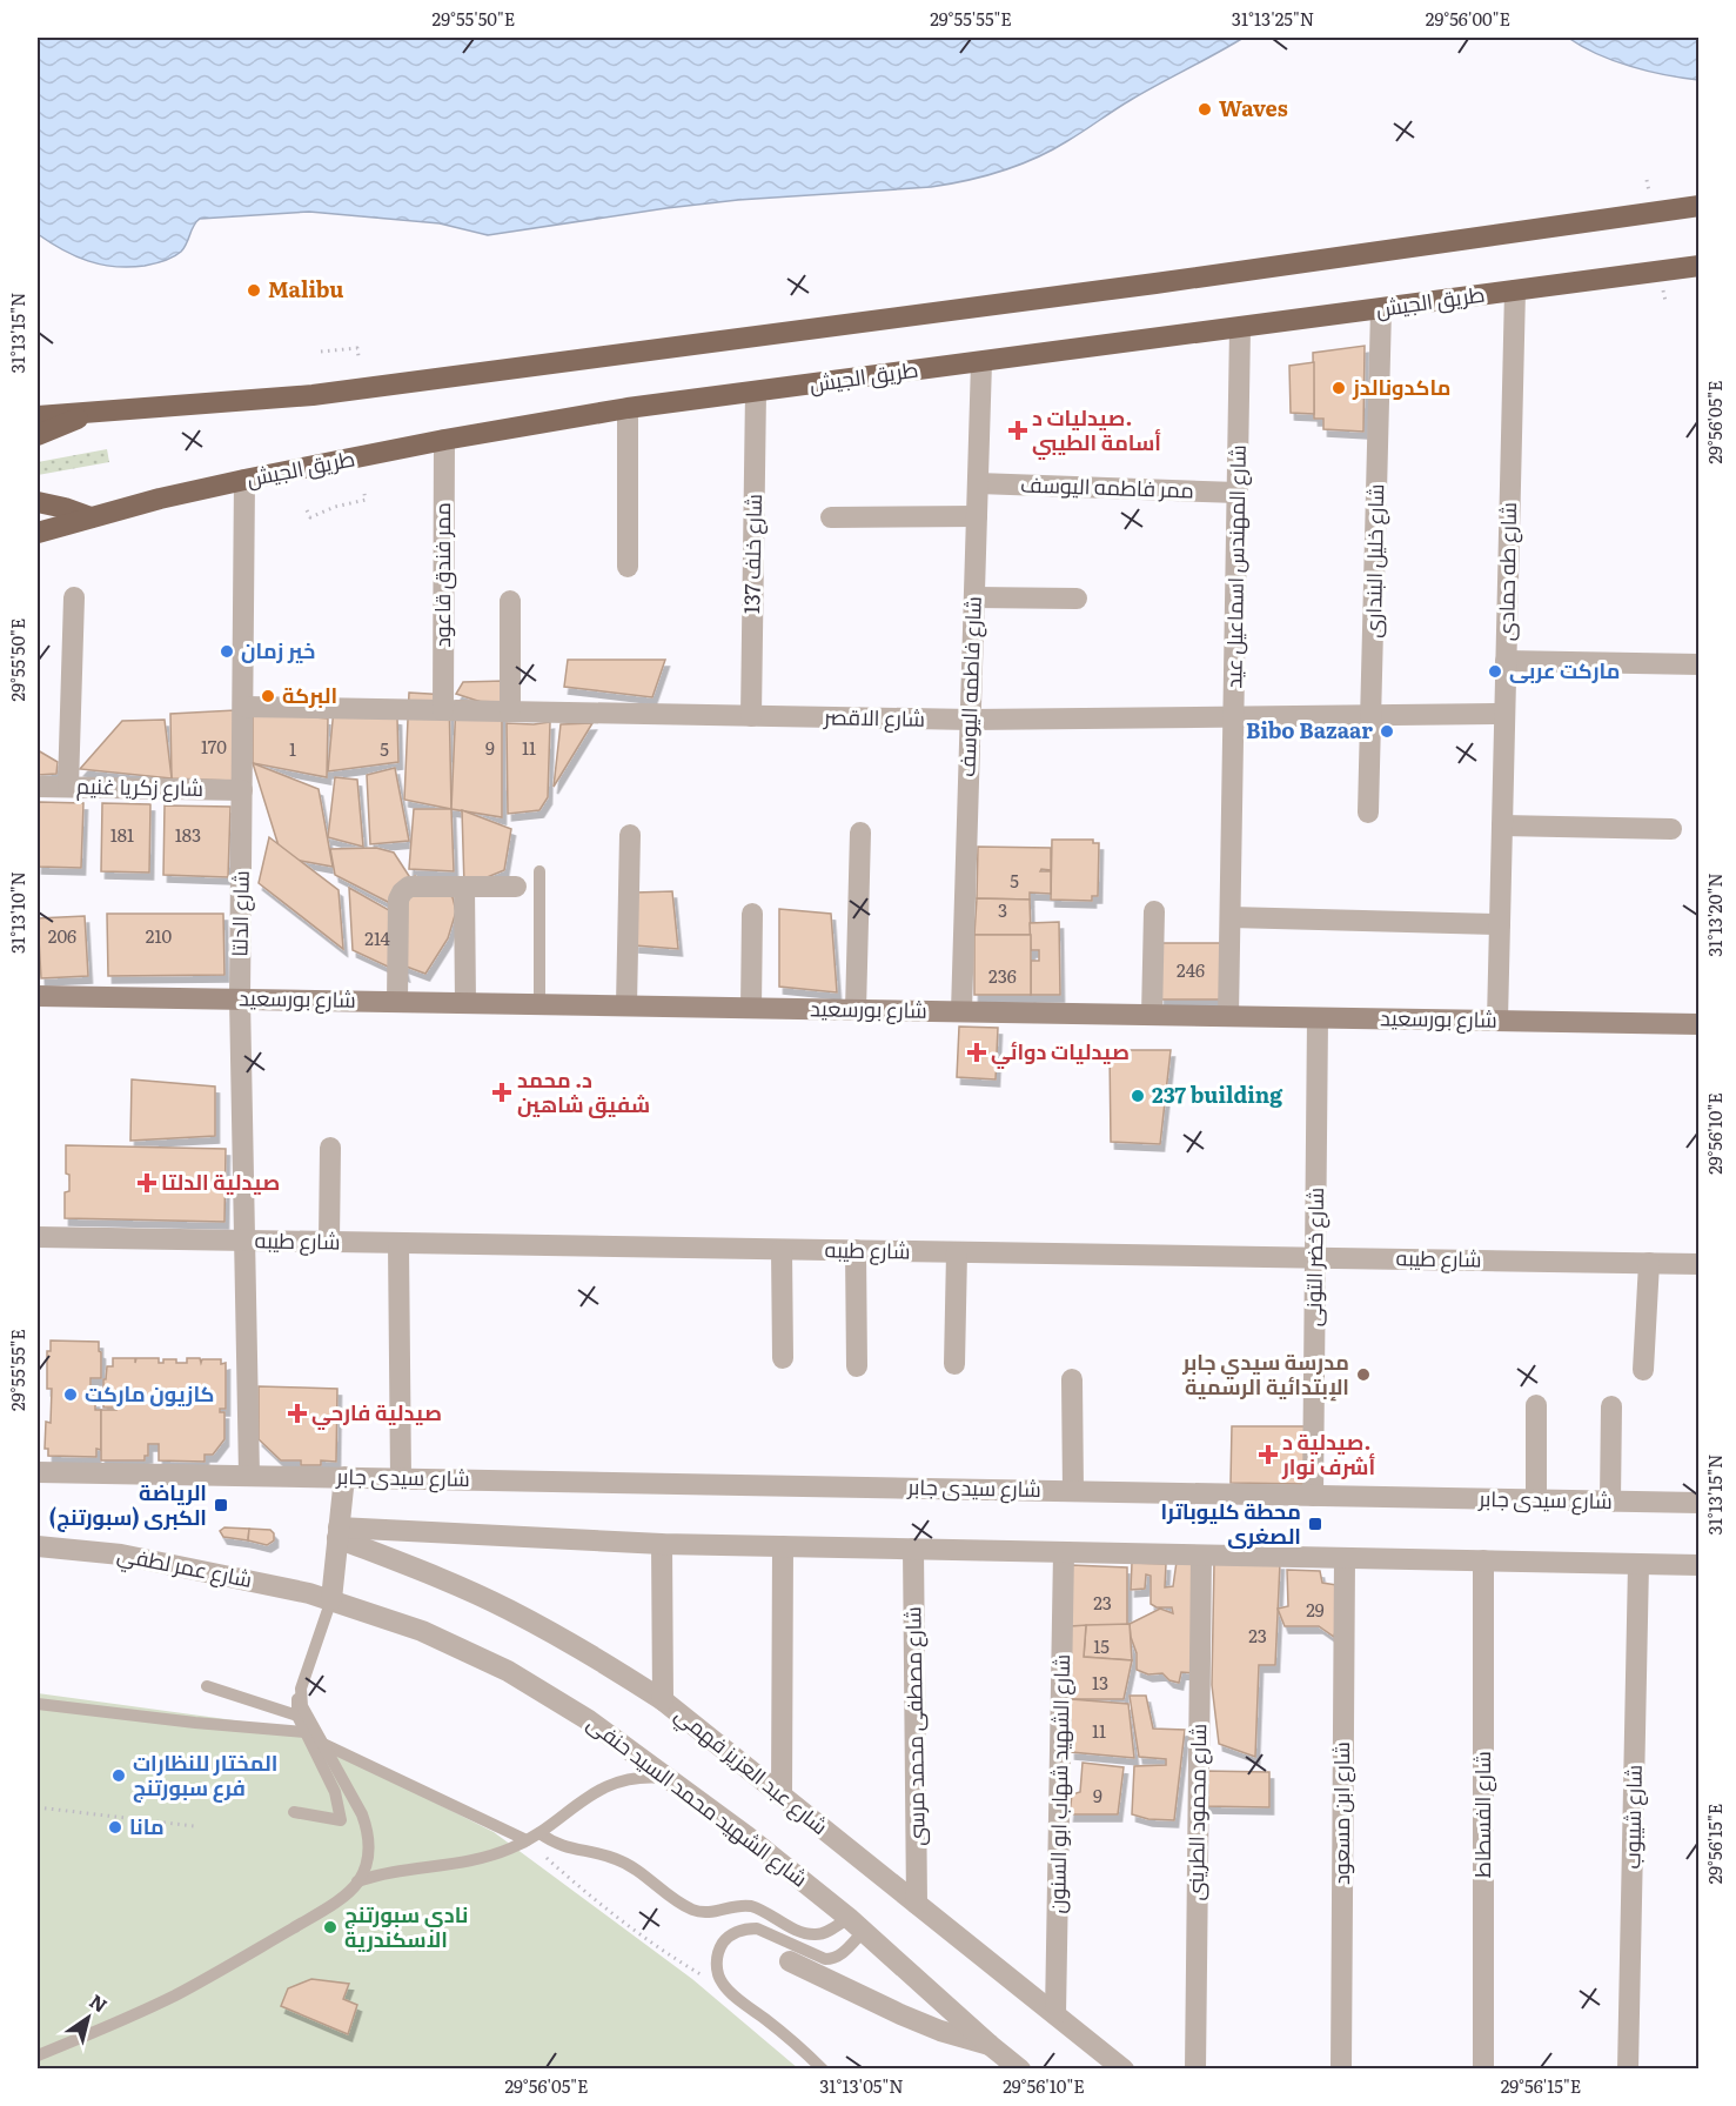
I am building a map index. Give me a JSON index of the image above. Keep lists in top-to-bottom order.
{
  "streets": {
    "highway": ["طريق الجيش"],
    "main road": ["شارع بورسعيد"],
    "street": [
      "ممر فاطمه اليوسف",
      "شارع خلف 137",
      "شارع خليل البندارى",
      "شارع المهندس اسماعيل عيد",
      "شارع طه حمادى",
      "ممر فندق قاعود",
      "شارع فاطمه اليوسف",
      "شارع الاقصر",
      "شارع زكريا غنيم",
      "شارع الدلتا",
      "شارع طيبه",
      "شارع خضر التونى",
      "شارع سيدى جابر",
      "شارع عمر لطفي",
      "شارع مصطفى محمد مرسى",
      "شارع عبد العزيز فهمي",
      "شارع الشهيد شهاب ابو السنون",
      "شارع الشهيد محمد السيد حنفى",
      "شارع محمود الطرينى",
      "شارع ابن مسعود",
      "شارع الفسطاط",
      "شارع شيبوب"
    ]
  },
  "crossings": [
    ["طريق الجيش", "شارع خلف 137"],
    ["طريق الجيش", "شارع خليل البندارى"],
    ["طريق الجيش", "شارع المهندس اسماعيل عيد"],
    ["طريق الجيش", "شارع طه حمادى"],
    ["طريق الجيش", "ممر فندق قاعود"],
    ["طريق الجيش", "شارع فاطمه اليوسف"],
    ["طريق الجيش", "شارع الدلتا"],
    ["ممر فاطمه اليوسف", "شارع المهندس اسماعيل عيد"],
    ["ممر فاطمه اليوسف", "شارع فاطمه اليوسف"],
    ["شارع خلف 137", "شارع الاقصر"],
    ["شارع خليل البندارى", "شارع الاقصر"],
    ["شارع المهندس اسماعيل عيد", "شارع الاقصر"],
    ["شارع المهندس اسماعيل عيد", "شارع بورسعيد"],
    ["شارع طه حمادى", "شارع الاقصر"],
    ["شارع طه حمادى", "شارع بورسعيد"],
    ["ممر فندق قاعود", "شارع الاقصر"],
    ["شارع فاطمه اليوسف", "شارع الاقصر"],
    ["شارع فاطمه اليوسف", "شارع بورسعيد"],
    ["شارع الاقصر", "شارع الدلتا"],
    ["شارع زكريا غنيم", "شارع الدلتا"],
    ["شارع الدلتا", "شارع بورسعيد"],
    ["شارع الدلتا", "شارع طيبه"],
    ["شارع الدلتا", "شارع سيدى جابر"],
    ["شارع بورسعيد", "شارع خضر التونى"],
    ["شارع طيبه", "شارع خضر التونى"],
    ["شارع خضر التونى", "شارع سيدى جابر"],
    ["شارع عمر لطفي", "شارع الشهيد محمد السيد حنفى"],
    ["شارع مصطفى محمد مرسى", "شارع عبد العزيز فهمي"],
    ["شارع عبد العزيز فهمي", "شارع الشهيد شهاب ابو السنون"]
  ],
  "places": {
    "other": [
      "Waves",
      "Malibu",
      "ماكدونالدز",
      "خير زمان",
      "ماركت عربى",
      "البركة",
      "Bibo Bazaar",
      "237 building",
      "مدرسة سيدي جابر الإبتدائية الرسمية",
      "كازيون ماركت",
      "المختار للنظارات فرع سبورتنج",
      "مانا",
      "نادي سبورتنج الاسكندرية"
    ],
    "health": [
      "صيدليات د. أسامة الطيبي",
      "صيدليات دوائي",
      "د. محمد شفيق شاهين",
      "صيدلية الدلتا",
      "صيدلية فارحي",
      "صيدلية د. أشرف نوار"
    ],
    "transit": ["الرياضة (سبورتنج) الكبرى", "محطة كليوباترا الصغرى"]
  },
  "house_numbers": [
    "170",
    "9",
    "11",
    "1",
    "5",
    "181",
    "183",
    "5",
    "3",
    "206",
    "210",
    "214",
    "246",
    "236",
    "23",
    "29",
    "23",
    "15",
    "13",
    "11",
    "9"
  ],
  "north": "top right",
  "coordinates": [
    "29°55'50\"E",
    "29°55'55\"E",
    "31°13'25\"N",
    "29°56'00\"E",
    "31°13'15\"N",
    "29°56'05\"E",
    "31°13'10\"N",
    "31°13'20\"N",
    "29°56'10\"E",
    "29°56'15\"E",
    "31°13'05\"N"
  ]
}
